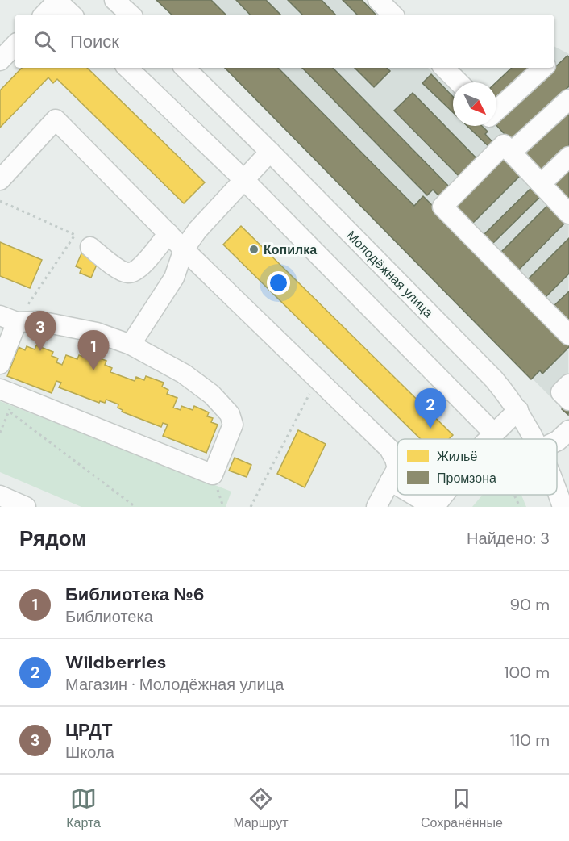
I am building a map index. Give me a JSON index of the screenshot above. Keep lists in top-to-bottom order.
{
  "streets": {
    "street": ["Молодёжная улица"]
  },
  "places": ["Копилка"],
  "legend": ["Жильё", "Промзона"],
  "north": "bottom right",
  "page": {
    "search": "Поиск",
    "pins": ["3", "1", "2"],
    "heading": ["Рядом", "Найдено: 3"],
    "list": [
      {
        "mark": "1",
        "name": "Библиотека №6",
        "note": "Библиотека",
        "value": "90 m"
      },
      {
        "mark": "2",
        "name": "Wildberries",
        "note": "Магазин · Молодёжная улица",
        "value": "100 m"
      },
      {
        "mark": "3",
        "name": "ЦРДТ",
        "note": "Школа",
        "value": "110 m"
      }
    ],
    "nav": ["Карта", "Маршрут", "Сохранённые"]
  }
}
